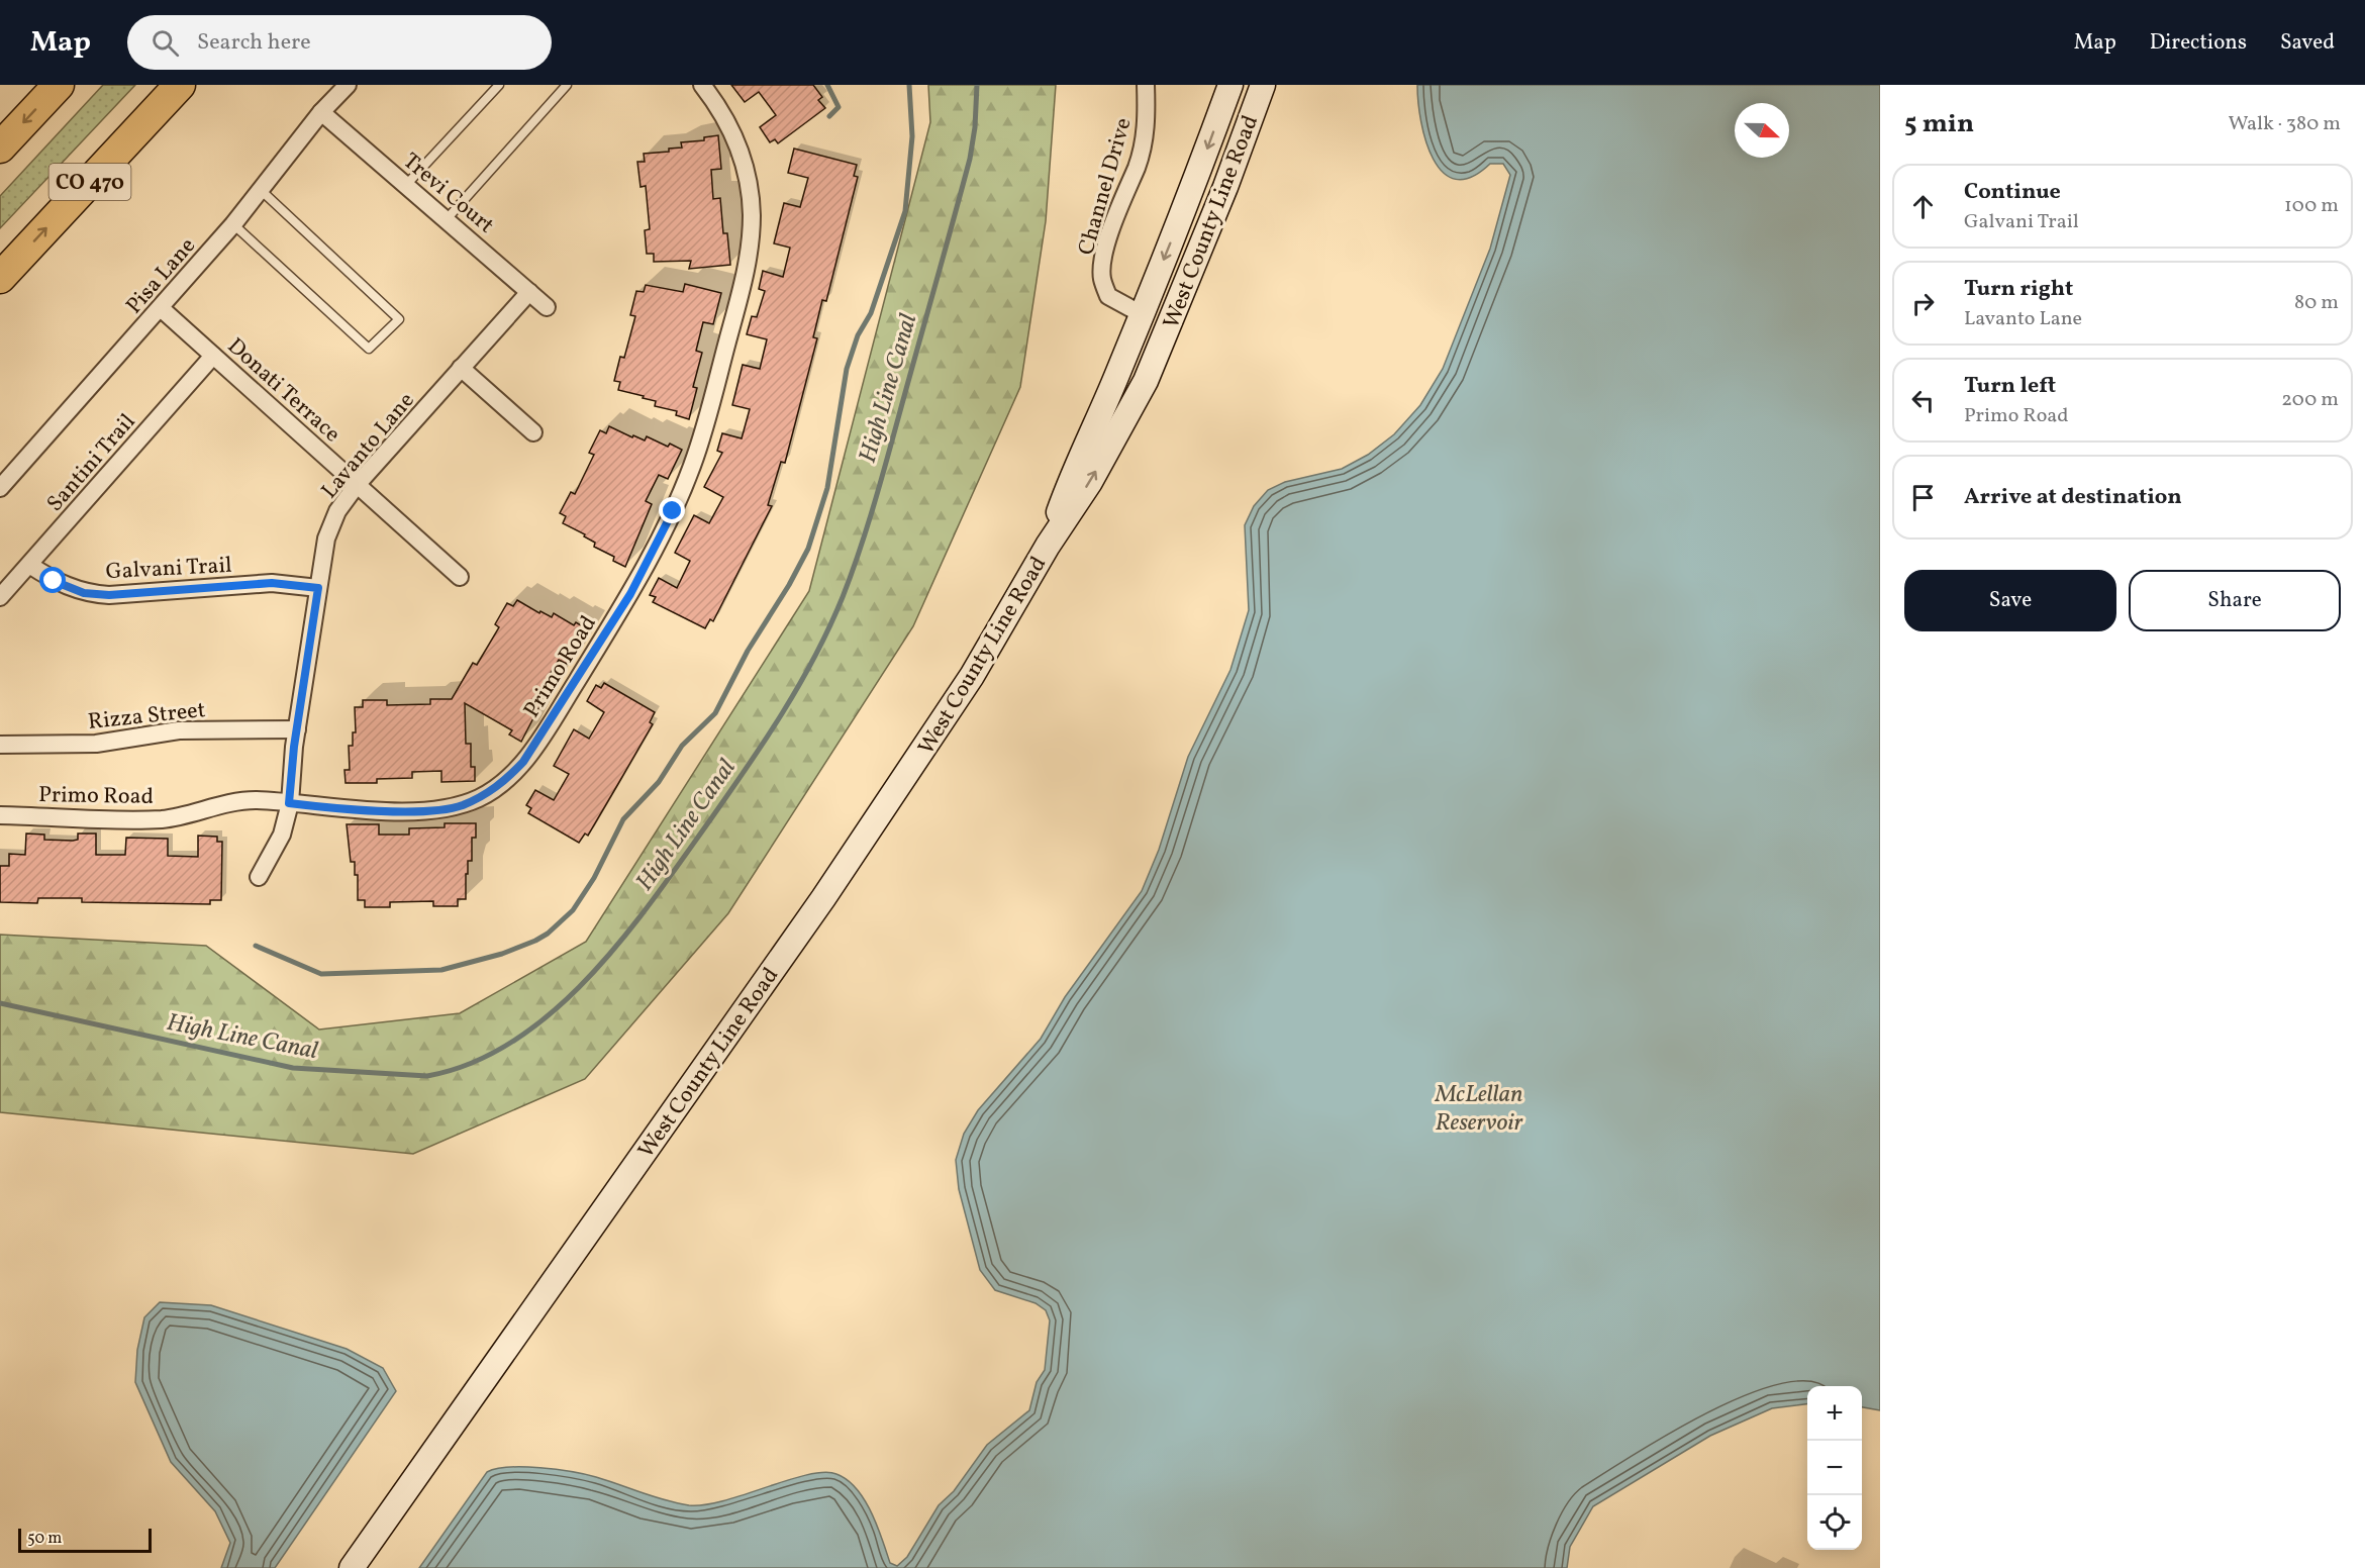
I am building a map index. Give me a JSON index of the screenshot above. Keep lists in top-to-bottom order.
{
  "streets": {
    "highway": ["CO 470"],
    "main road": ["West County Line Road"],
    "street": [
      "Channel Drive",
      "Trevi Court",
      "Pisa Lane",
      "Donati Terrace",
      "Lavanto Lane",
      "Santini Trail",
      "Galvani Trail",
      "Primo Road",
      "Rizza Street"
    ]
  },
  "crossings": [
    ["Channel Drive", "West County Line Road"],
    ["Trevi Court", "Pisa Lane"],
    ["Trevi Court", "Lavanto Lane"],
    ["Pisa Lane", "Donati Terrace"],
    ["Donati Terrace", "Lavanto Lane"],
    ["Donati Terrace", "Santini Trail"],
    ["Lavanto Lane", "Galvani Trail"],
    ["Lavanto Lane", "Primo Road"],
    ["Lavanto Lane", "Rizza Street"],
    ["Santini Trail", "Galvani Trail"]
  ],
  "water": ["High Line Canal", "McLellan Reservoir"],
  "scale_bar": "50 m",
  "north": "right",
  "page": {
    "header": "Map",
    "search": "Search here",
    "nav": ["Map", "Directions", "Saved"],
    "heading": ["5 min", "Walk · 380 m"],
    "list": [
      ["Continue", "Galvani Trail", "100 m"],
      ["Turn right", "Lavanto Lane", "80 m"],
      ["Turn left", "Primo Road", "200 m"],
      "Arrive at destination"
    ],
    "buttons": ["Save", "Share"],
    "map_buttons": ["+", "−"],
    "scale": "50 m"
  }
}
